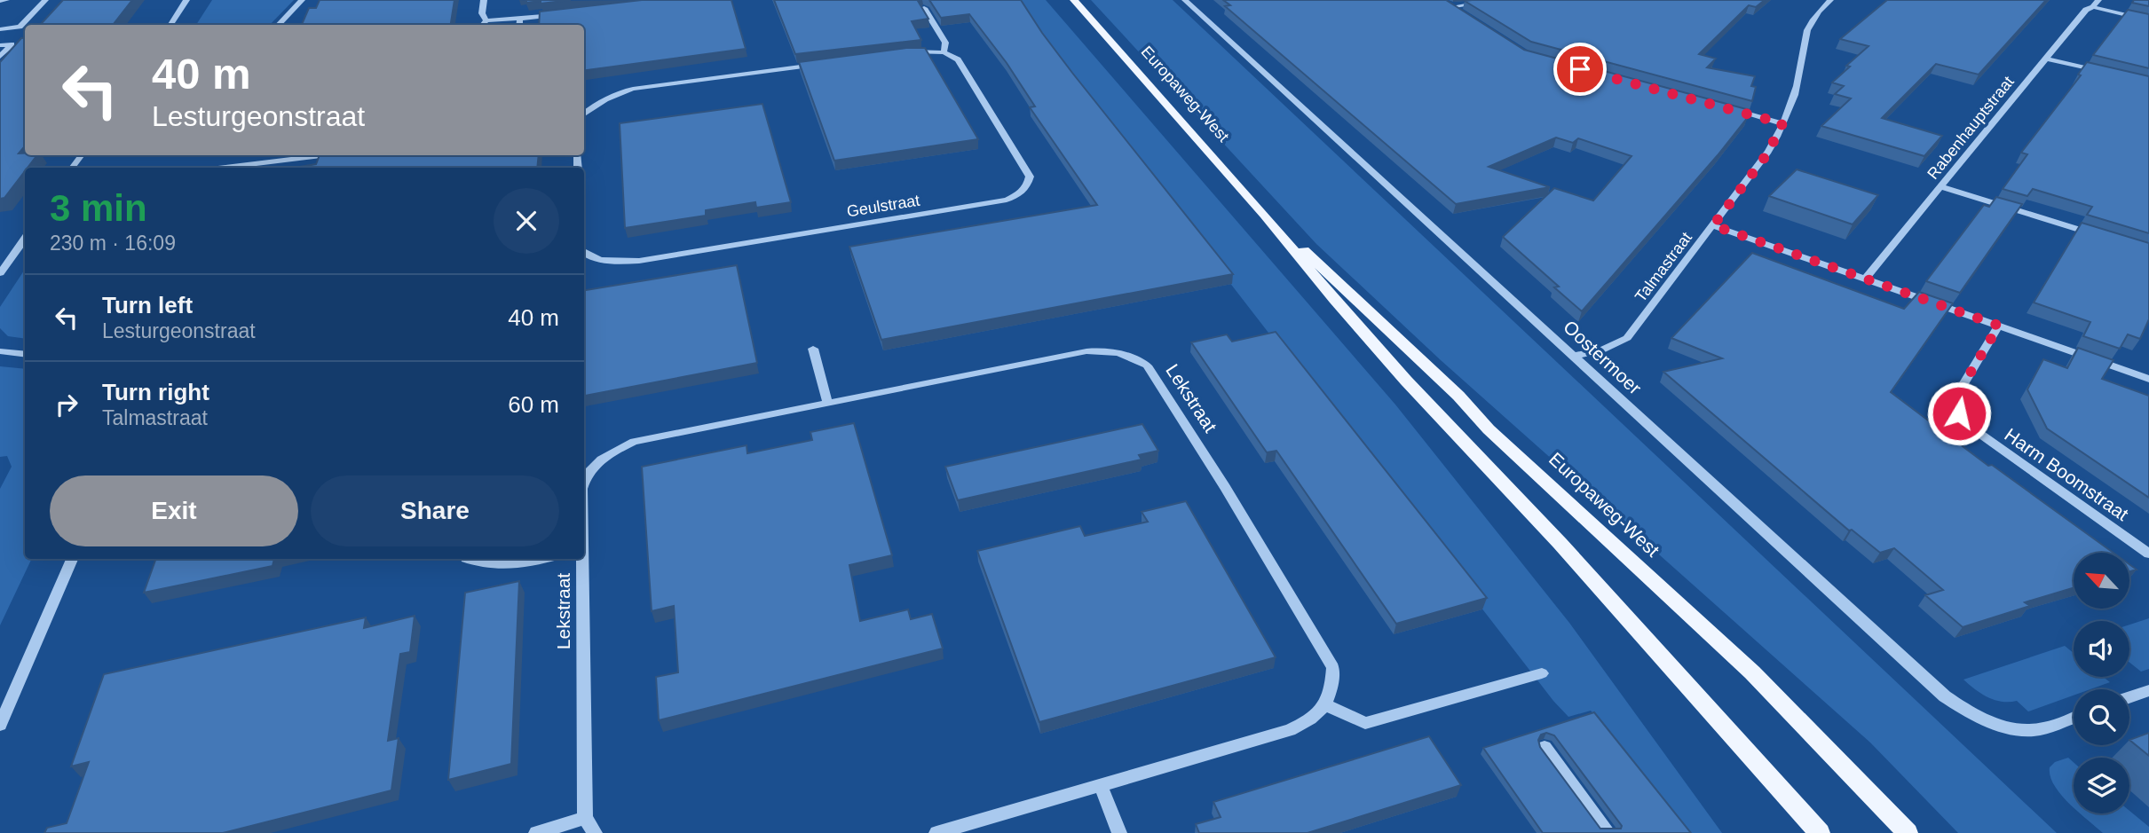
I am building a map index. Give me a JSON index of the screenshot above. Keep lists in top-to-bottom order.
{
  "streets": {
    "main road": ["Europaweg-West"],
    "street": [
      "Rabenhauptstraat",
      "Geulstraat",
      "Talmastraat",
      "Oostermoer",
      "Lekstraat",
      "Harm Boomstraat"
    ]
  },
  "crossings": [
    ["Talmastraat", "Oostermoer"]
  ],
  "north": "top left",
  "page": {
    "turn": ["40 m", "Lesturgeonstraat"],
    "heading": ["3 min", "230 m · 16:09"],
    "list": [
      {
        "name": "Turn left",
        "note": "Lesturgeonstraat",
        "value": "40 m"
      },
      {
        "name": "Turn right",
        "note": "Talmastraat",
        "value": "60 m"
      }
    ],
    "buttons": ["Exit", "Share"]
  }
}
